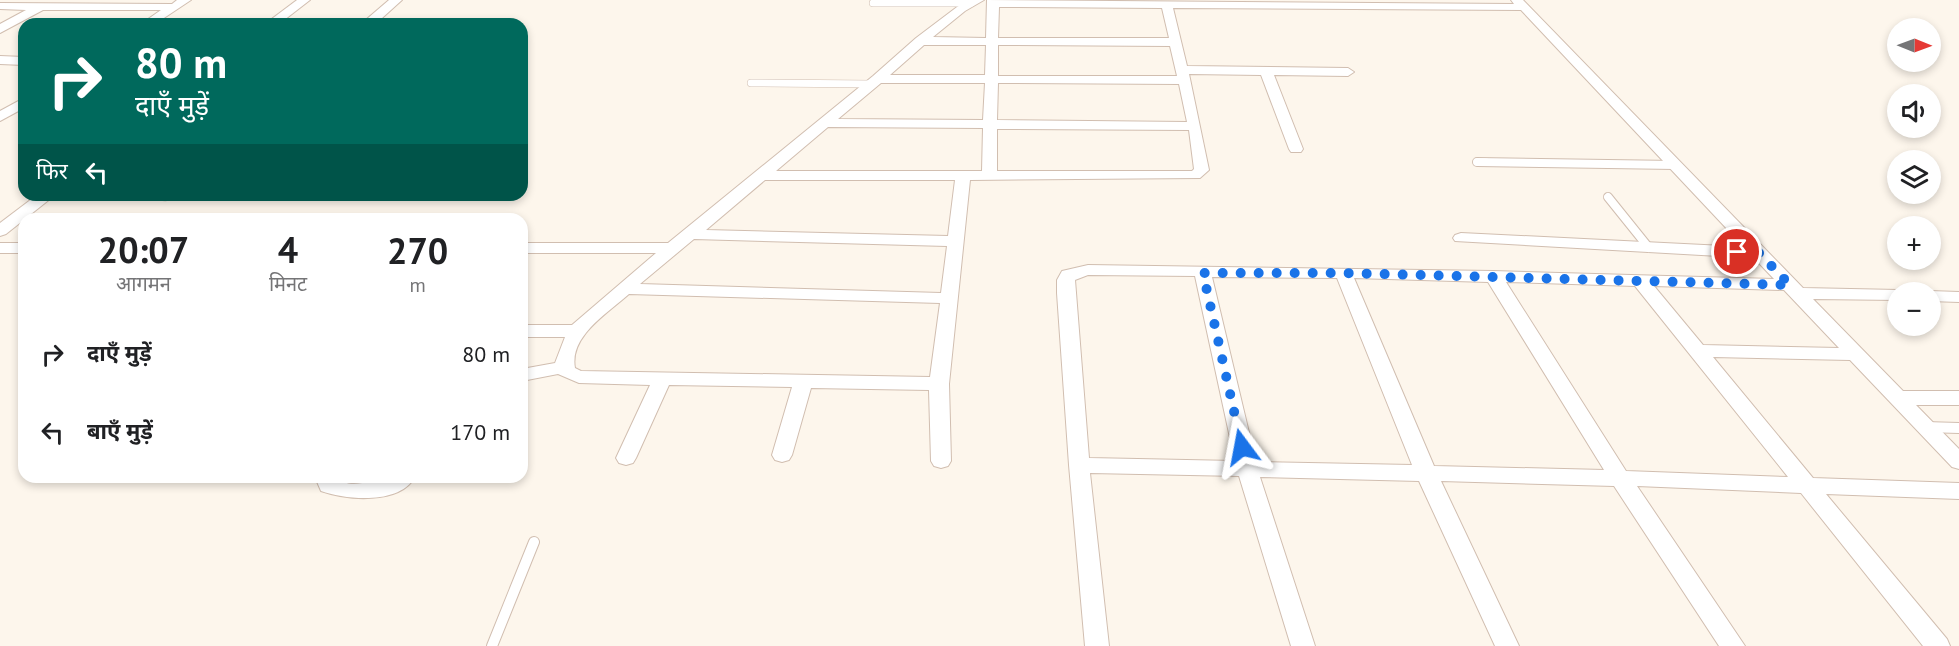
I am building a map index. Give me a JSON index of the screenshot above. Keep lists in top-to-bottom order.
{
  "north": "right",
  "page": {
    "map_buttons": ["+", "−"],
    "turn": ["80 m", "दाएँ मुड़ें"],
    "then": "फिर",
    "eta": [
      "20:07",
      "आगमन",
      "4",
      "मिनट",
      "270",
      "m"
    ],
    "list": [
      {
        "name": "दाएँ मुड़ें",
        "value": "80 m"
      },
      {
        "name": "बाएँ मुड़ें",
        "value": "170 m"
      }
    ]
  }
}
